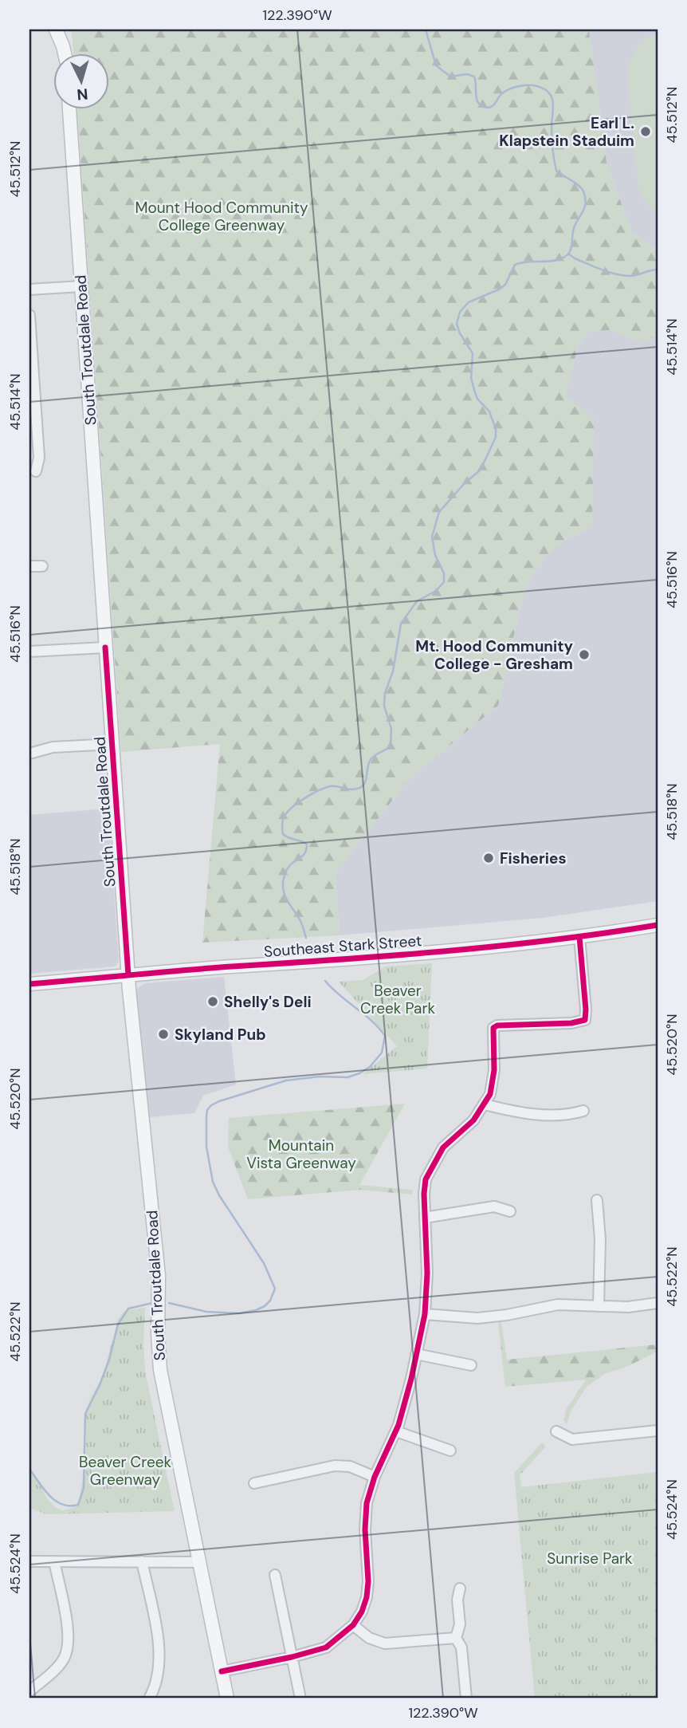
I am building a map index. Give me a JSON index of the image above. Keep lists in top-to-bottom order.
{
  "streets": {
    "main road": ["South Troutdale Road", "Southeast Stark Street"]
  },
  "crossings": [
    ["South Troutdale Road", "Southeast Stark Street"]
  ],
  "parks": [
    "Mount Hood Community College Greenway",
    "Beaver Creek Park",
    "Mountain Vista Greenway",
    "Beaver Creek Greenway",
    "Sunrise Park"
  ],
  "places": [
    "Earl L. Klapstein Staduim",
    "Mt. Hood Community College - Gresham",
    "Fisheries",
    "Shelly's Deli",
    "Skyland Pub"
  ],
  "north": "bottom",
  "coordinates": [
    "122.390°W",
    "45.512°N",
    "45.514°N",
    "45.516°N",
    "45.518°N",
    "45.520°N",
    "45.522°N",
    "45.524°N"
  ]
}
